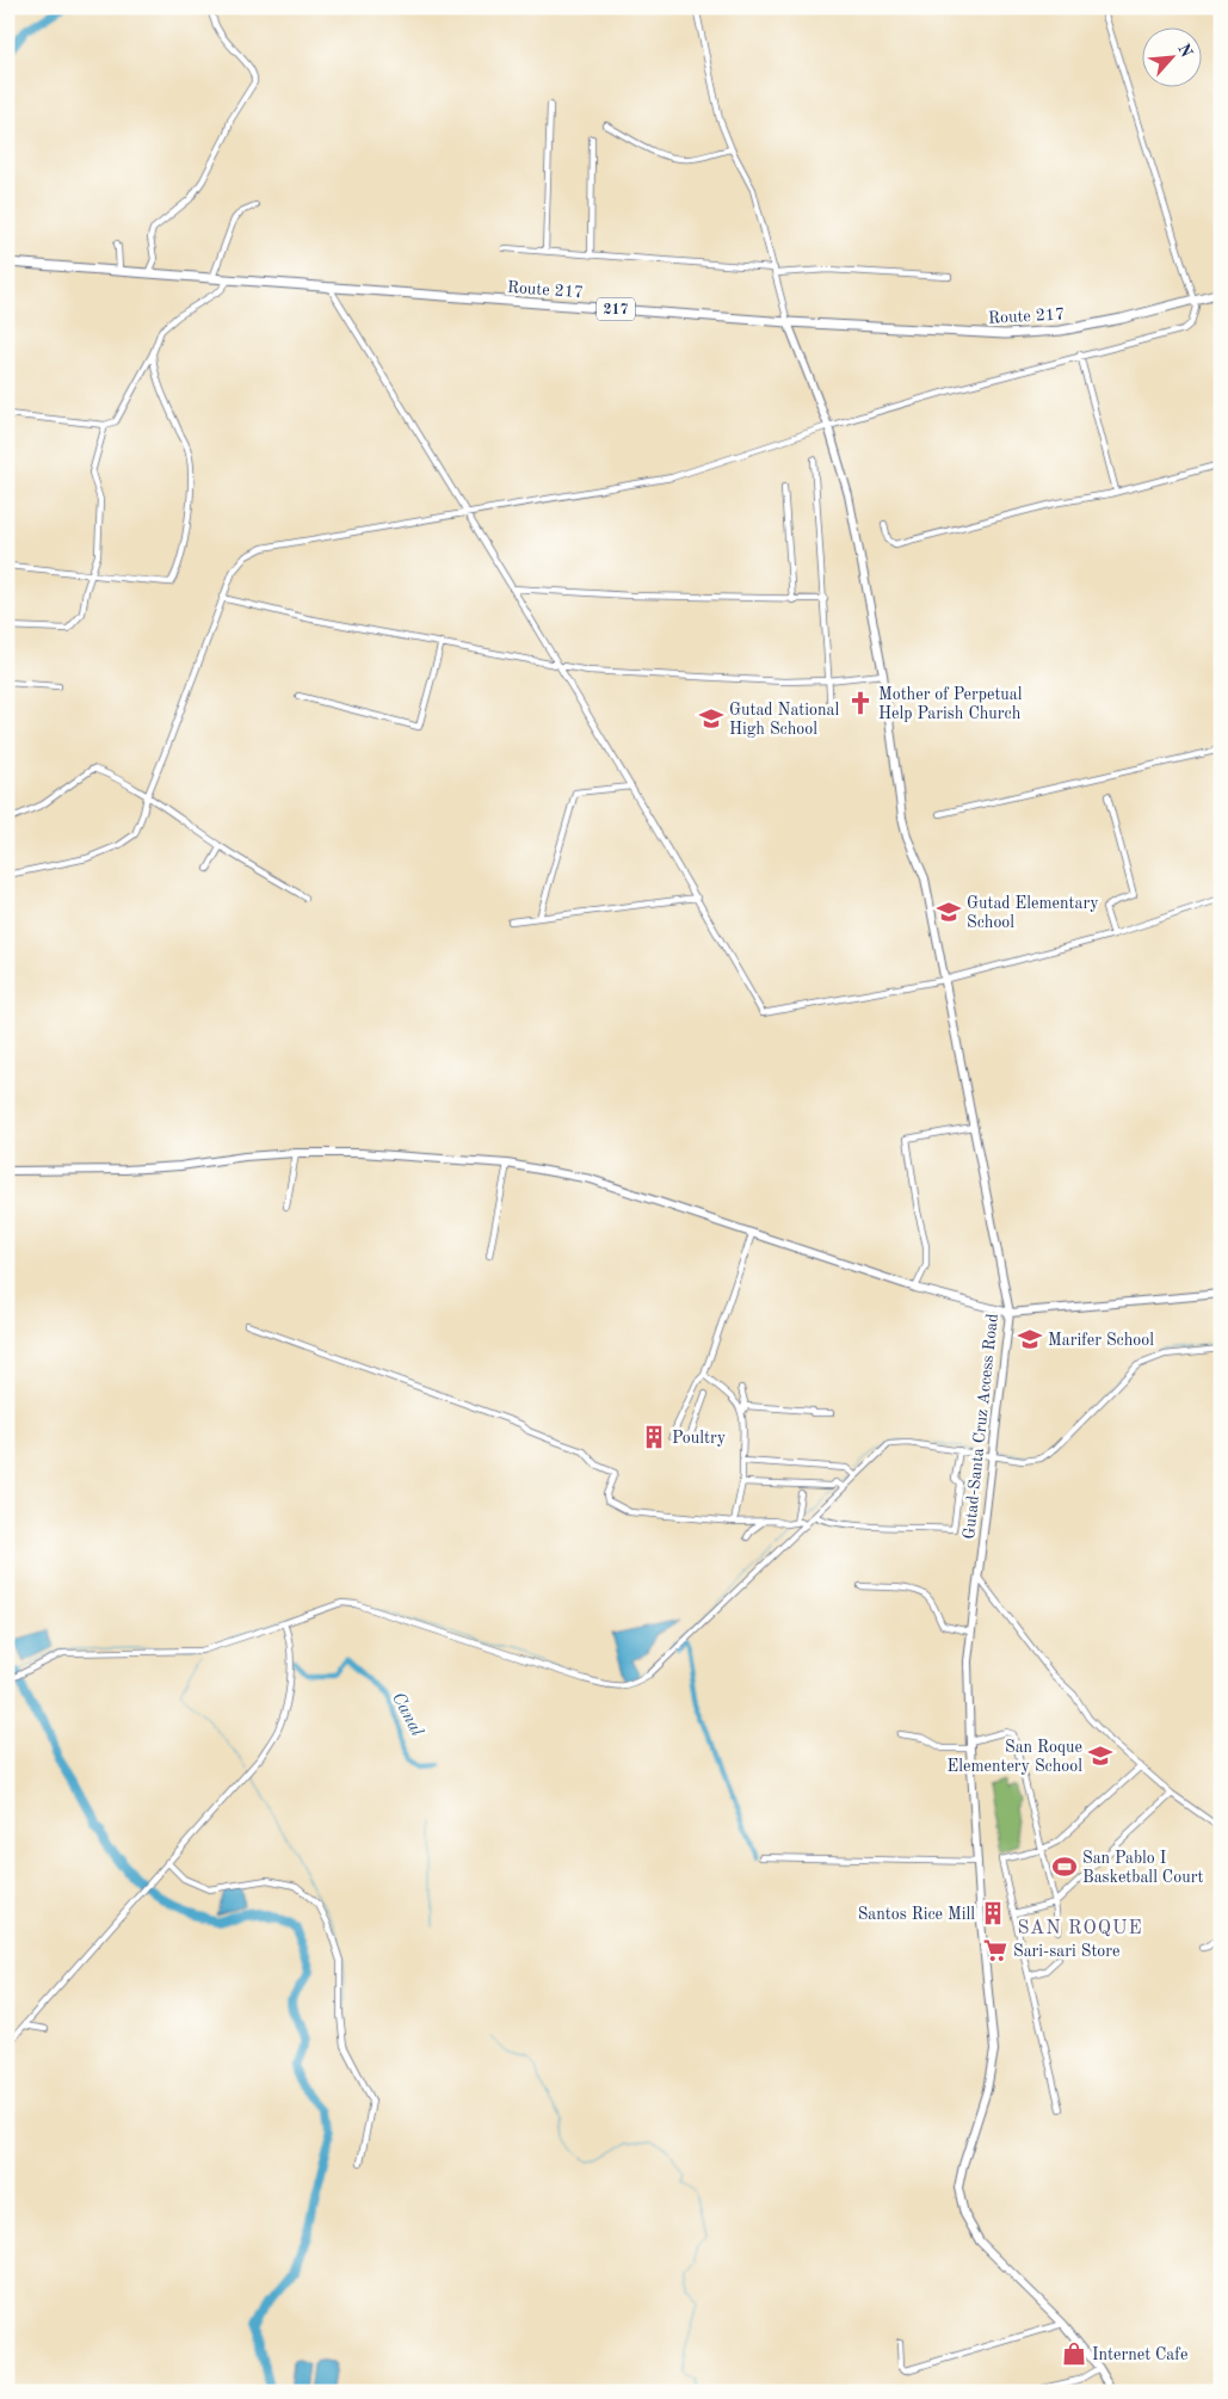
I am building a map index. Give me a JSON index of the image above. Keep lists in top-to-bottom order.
{
  "streets": {
    "main road": ["Route 217", "217", "Gutad-Santa Cruz Access Road"]
  },
  "crossings": [
    ["Route 217", "Gutad-Santa Cruz Access Road"]
  ],
  "districts": ["SAN ROQUE"],
  "water": ["Canal"],
  "places": {
    "church": ["Mother of Perpetual Help Parish Church"],
    "school or university": [
      "Gutad National High School",
      "Gutad Elementary School",
      "Marifer School",
      "San Roque Elementery School"
    ],
    "building": ["Poultry", "Santos Rice Mill"],
    "sports": ["San Pablo I Basketball Court"],
    "supermarket": ["Sari-sari Store"],
    "shop": ["Internet Cafe"]
  },
  "north": "top right"
}
